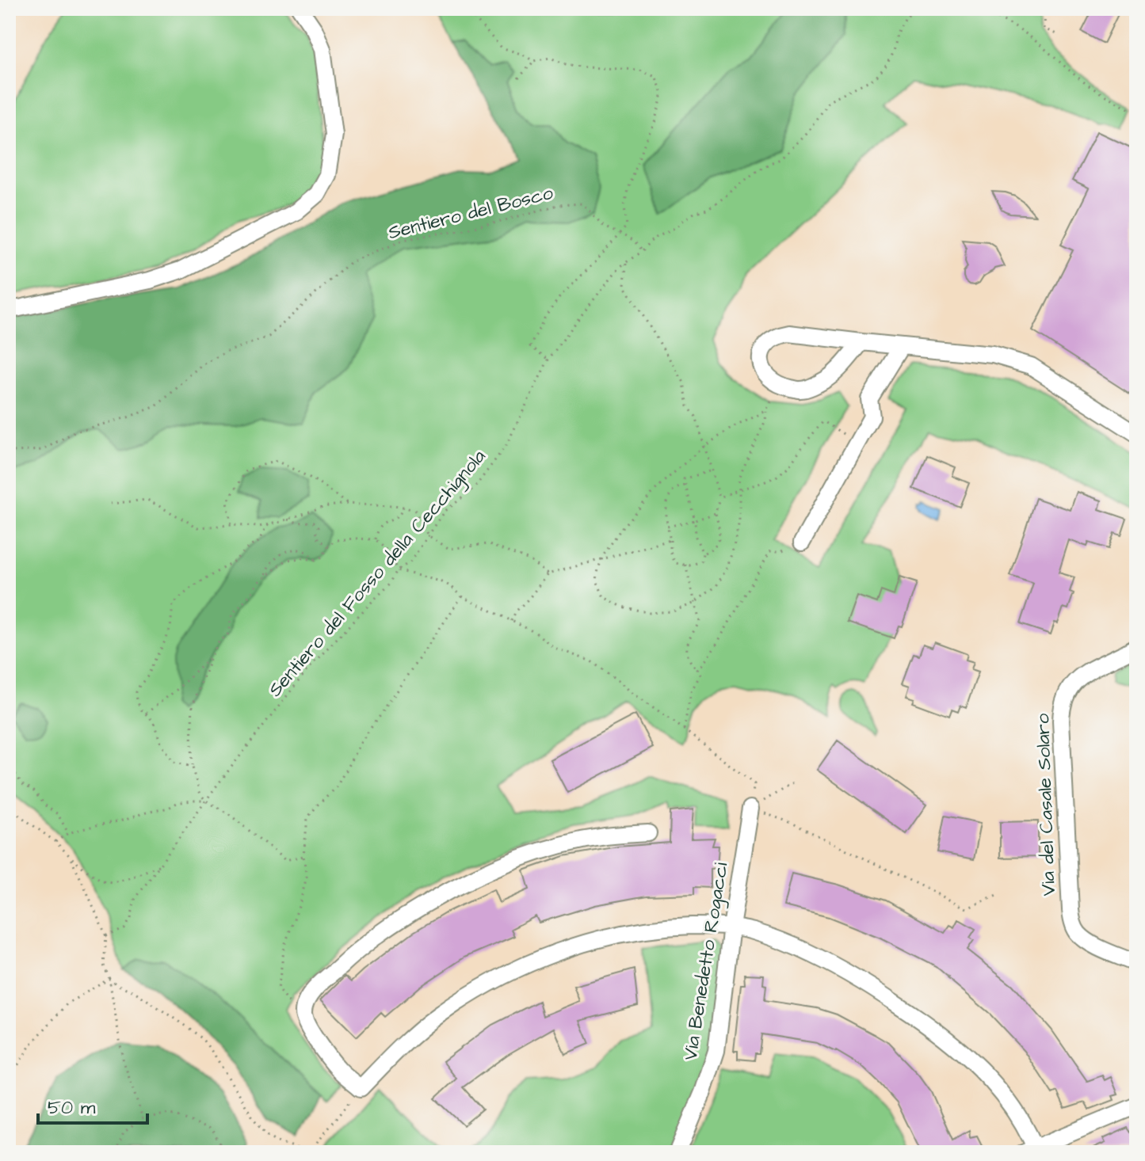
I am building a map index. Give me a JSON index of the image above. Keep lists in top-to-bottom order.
{
  "streets": {
    "street": ["Via del Casale Solaro", "Via Benedetto Rogacci"],
    "path": ["Sentiero del Bosco", "Sentiero del Fosso della Cecchignola"]
  },
  "crossings": [
    ["Sentiero del Bosco", "Sentiero del Fosso della Cecchignola"]
  ],
  "scale_bar": "50 m"
}
